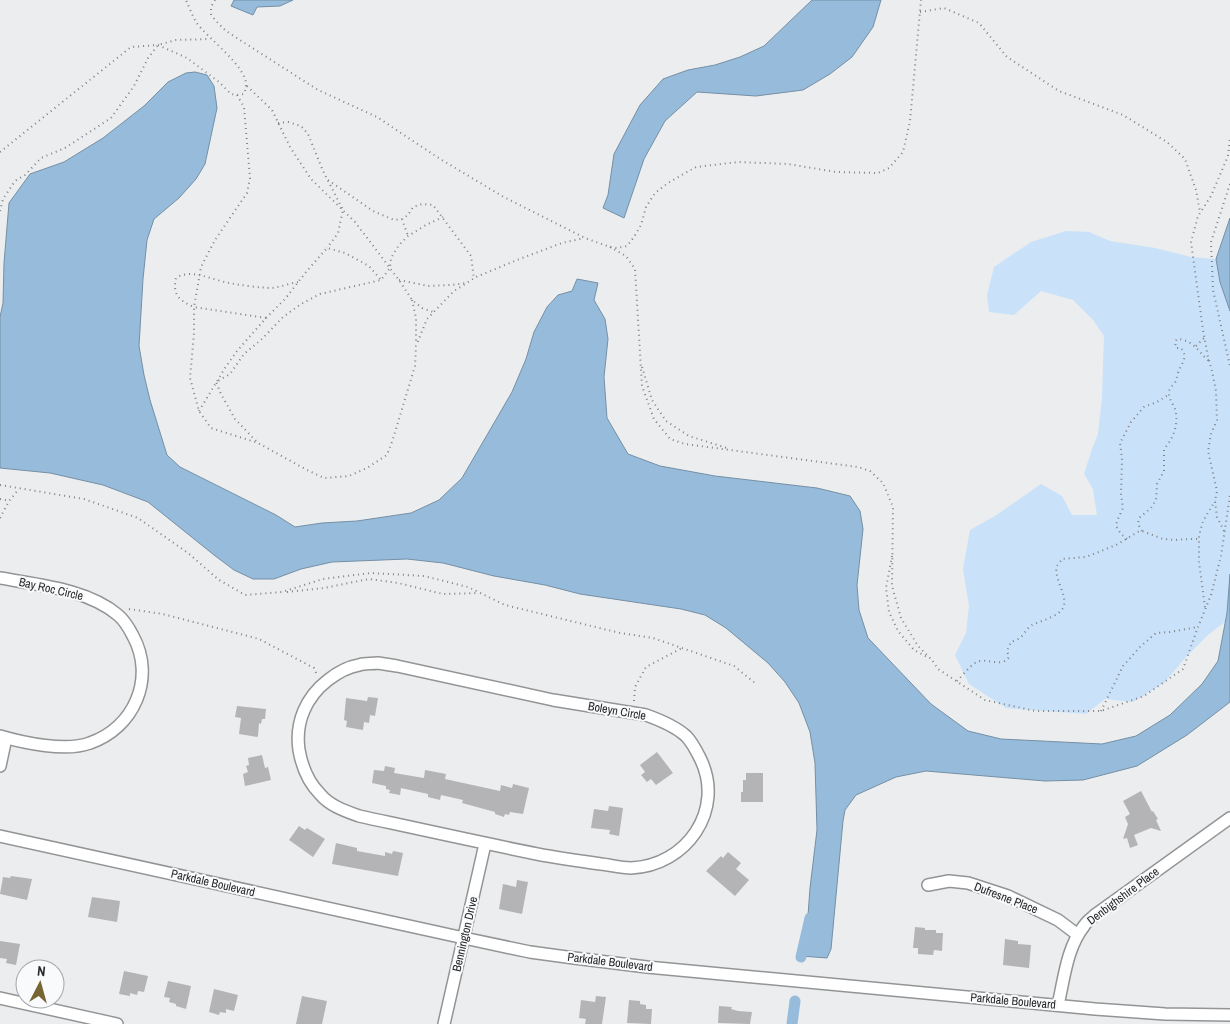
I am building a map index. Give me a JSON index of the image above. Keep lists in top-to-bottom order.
{
  "streets": {
    "street": [
      "Bay Roc Circle",
      "Boleyn Circle",
      "Parkdale Boulevard",
      "Denbighshire Place",
      "Dufresne Place",
      "Bennington Drive"
    ]
  },
  "crossings": [
    ["Boleyn Circle", "Bennington Drive"],
    ["Parkdale Boulevard", "Denbighshire Place"],
    ["Parkdale Boulevard", "Bennington Drive"],
    ["Denbighshire Place", "Dufresne Place"]
  ],
  "north": "top"
}
